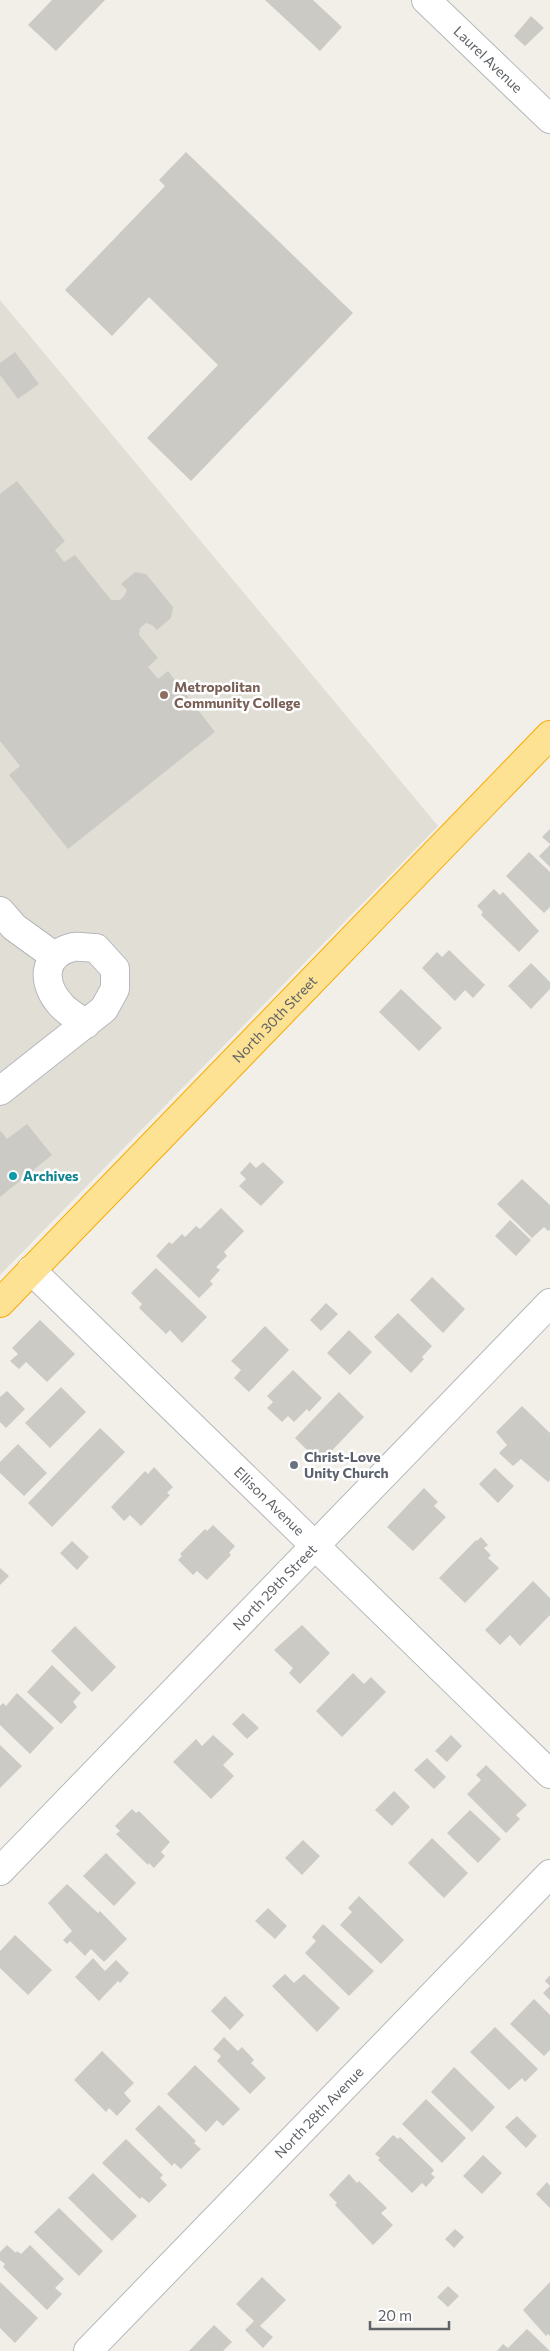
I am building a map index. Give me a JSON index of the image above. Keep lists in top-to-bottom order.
{
  "streets": {
    "highway": ["North 30th Street"],
    "street": [
      "Laurel Avenue",
      "Ellison Avenue",
      "North 29th Street",
      "North 28th Avenue"
    ]
  },
  "crossings": [
    ["North 30th Street", "Ellison Avenue"],
    ["Ellison Avenue", "North 29th Street"]
  ],
  "places": ["Metropolitan Community College", "Archives", "Christ-Love Unity Church"],
  "scale_bar": "20 m"
}
